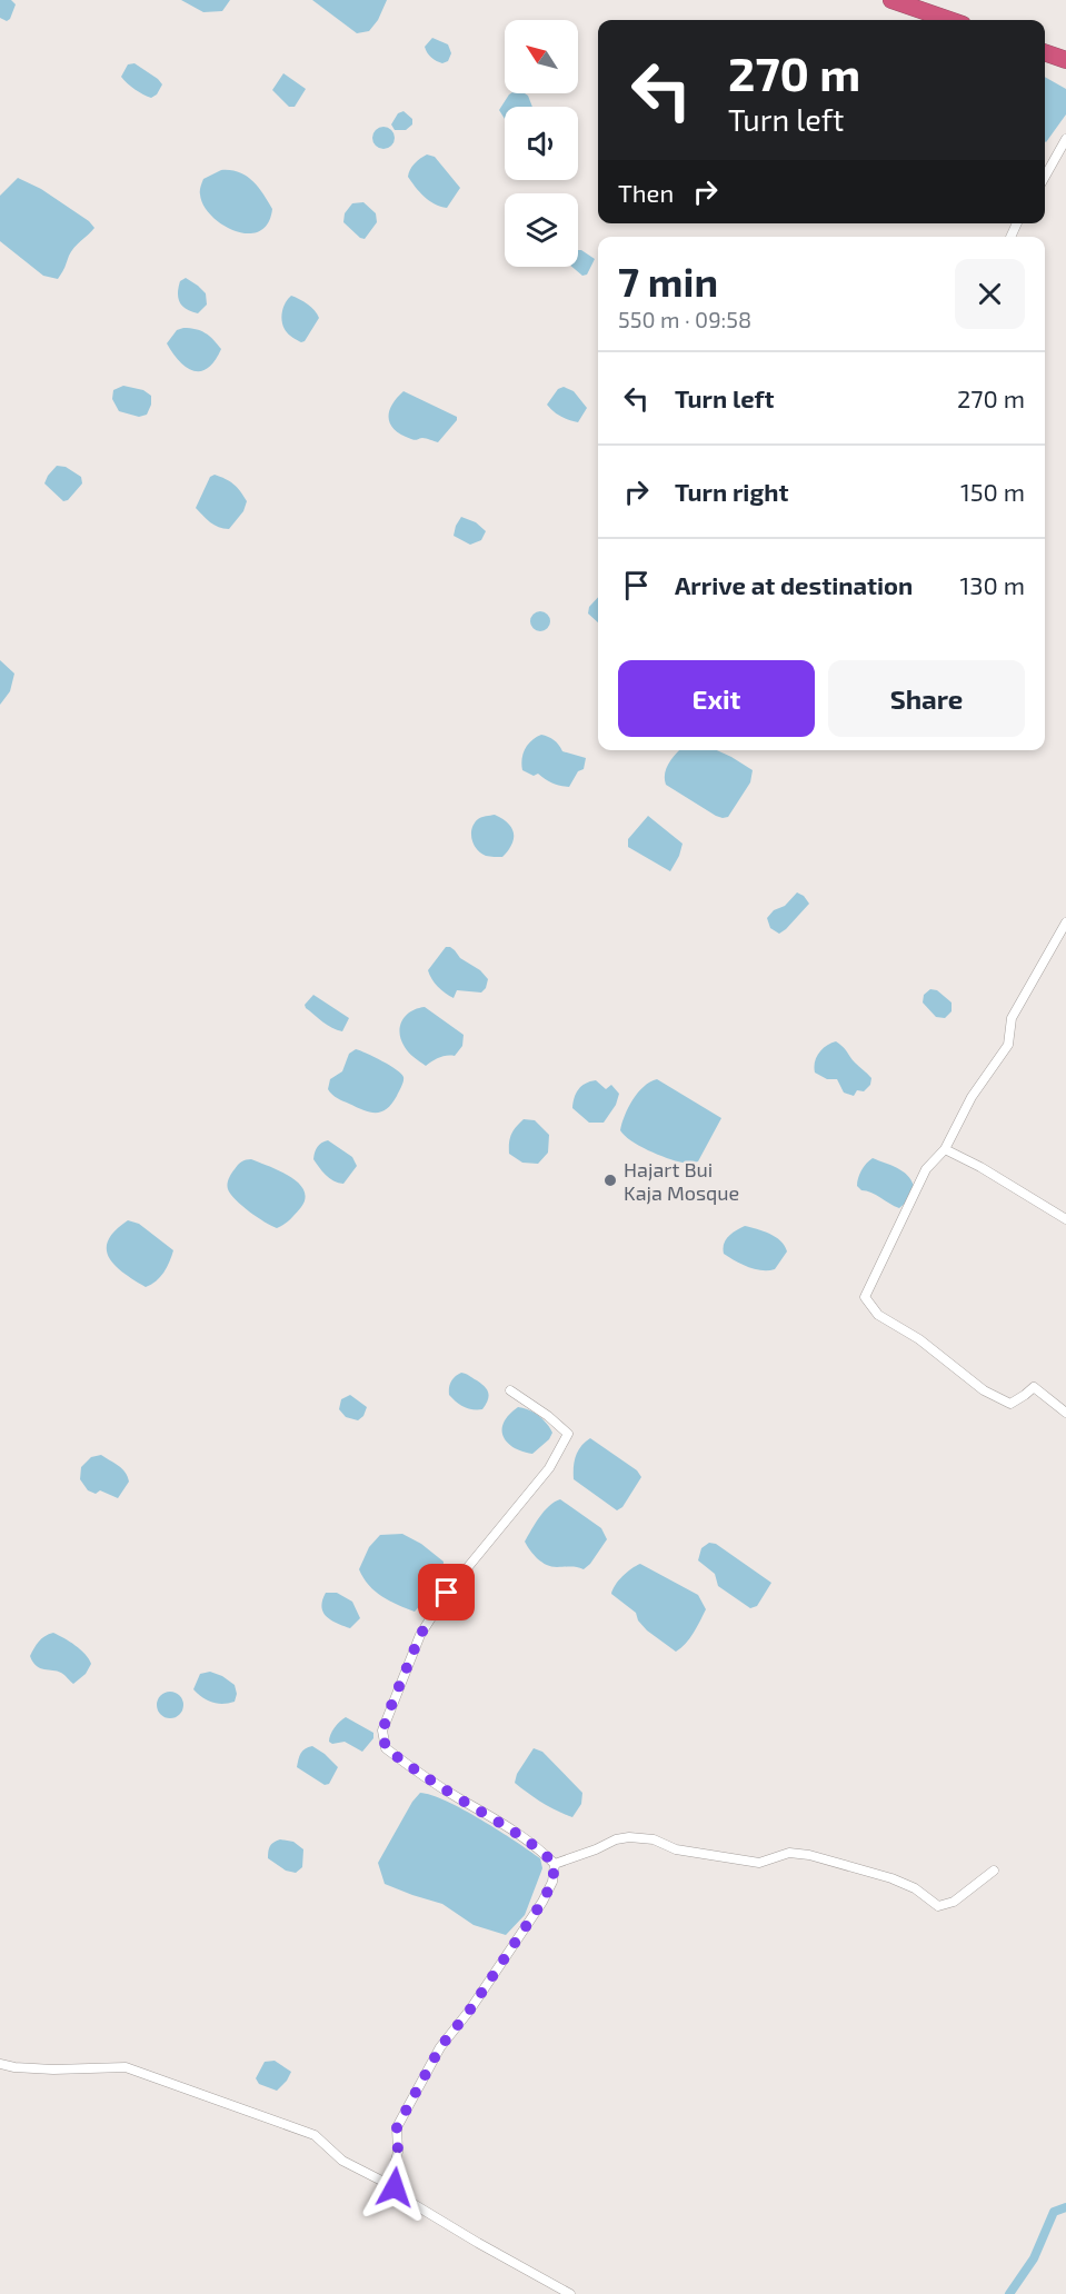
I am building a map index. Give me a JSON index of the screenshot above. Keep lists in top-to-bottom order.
{
  "places": ["Hajart Bui Kaja Mosque"],
  "north": "top left",
  "page": {
    "turn": ["270 m", "Turn left"],
    "then": "Then",
    "heading": ["7 min", "550 m · 09:58"],
    "list": [
      {
        "name": "Turn left",
        "value": "270 m"
      },
      {
        "name": "Turn right",
        "value": "150 m"
      },
      {
        "name": "Arrive at destination",
        "value": "130 m"
      }
    ],
    "buttons": ["Exit", "Share"]
  }
}
